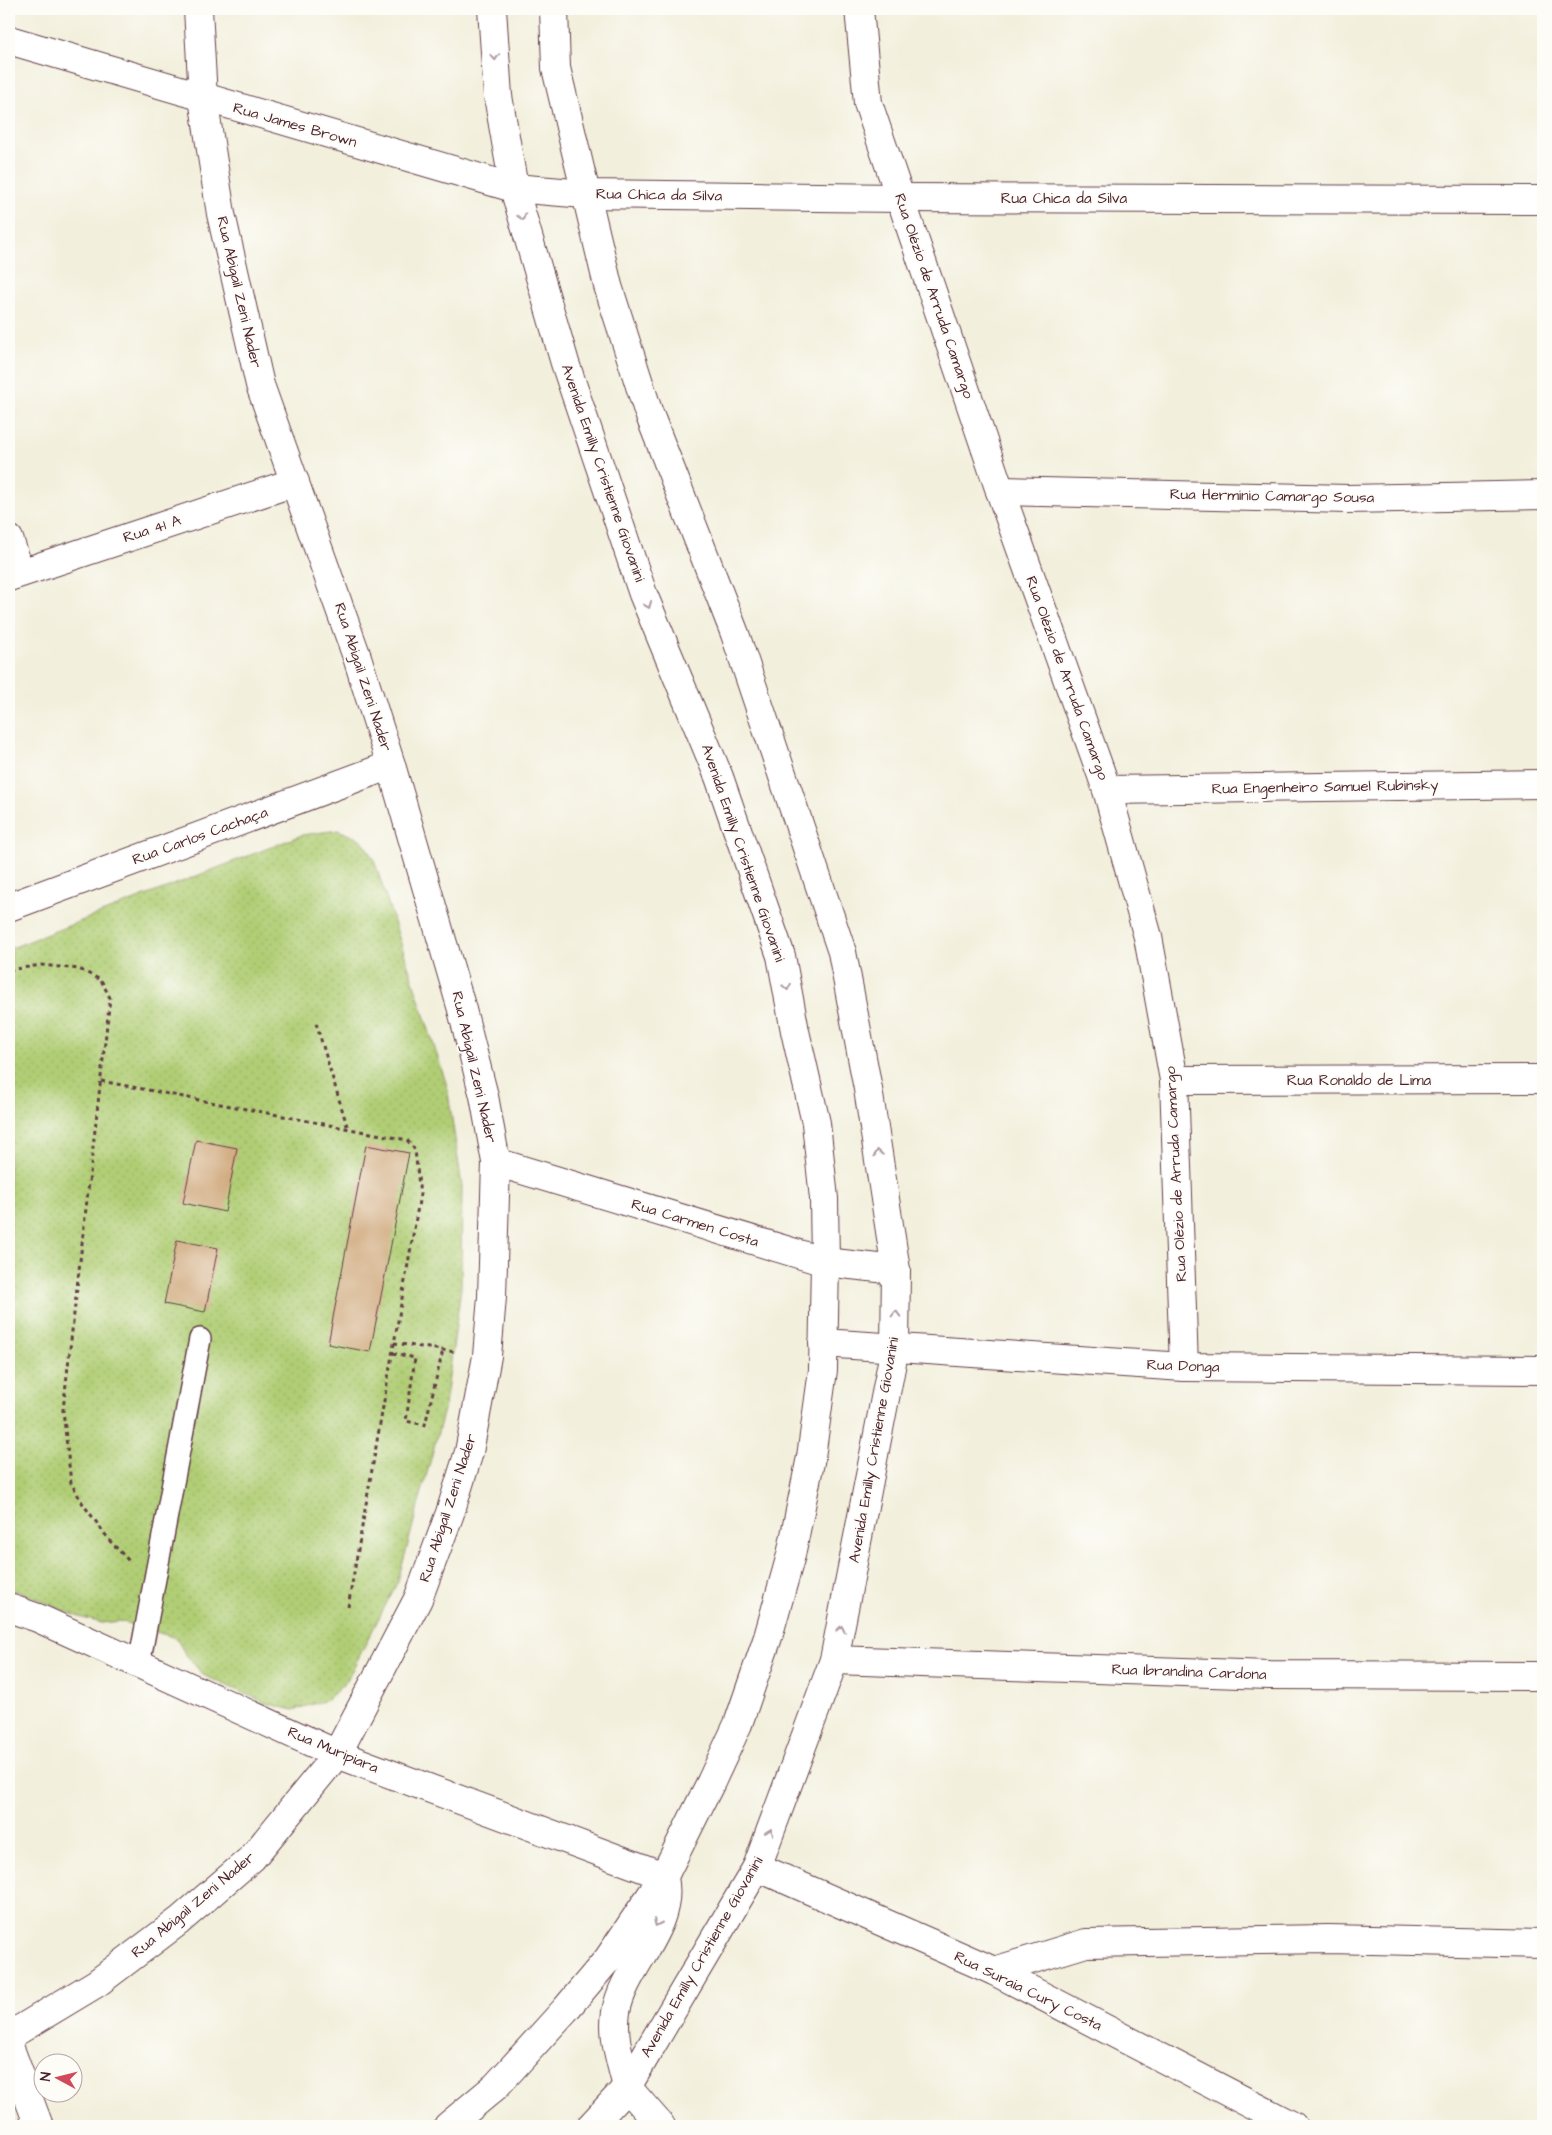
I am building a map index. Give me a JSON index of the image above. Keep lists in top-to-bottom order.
{
  "streets": {
    "street": [
      "Rua James Brown",
      "Rua Chica da Silva",
      "Rua Abigail Zeni Nader",
      "Rua Olézio de Arruda Camargo",
      "Avenida Emilly Cristienne Giovanini",
      "Rua Herminio Camargo Sousa",
      "Rua 41 A",
      "Rua Engenheiro Samuel Rubinsky",
      "Rua Carlos Cachaça",
      "Rua Ronaldo de Lima",
      "Rua Carmen Costa",
      "Rua Donga",
      "Rua Ibrandina Cardona",
      "Rua Muripiara",
      "Rua Suraia Cury Costa"
    ]
  },
  "crossings": [
    ["Rua James Brown", "Rua Chica da Silva"],
    ["Rua James Brown", "Rua Abigail Zeni Nader"],
    ["Rua James Brown", "Avenida Emilly Cristienne Giovanini"],
    ["Rua Chica da Silva", "Rua Olézio de Arruda Camargo"],
    ["Rua Chica da Silva", "Avenida Emilly Cristienne Giovanini"],
    ["Rua Abigail Zeni Nader", "Rua 41 A"],
    ["Rua Abigail Zeni Nader", "Rua Carlos Cachaça"],
    ["Rua Abigail Zeni Nader", "Rua Carmen Costa"],
    ["Rua Abigail Zeni Nader", "Rua Muripiara"],
    ["Rua Olézio de Arruda Camargo", "Rua Herminio Camargo Sousa"],
    ["Rua Olézio de Arruda Camargo", "Rua Engenheiro Samuel Rubinsky"],
    ["Rua Olézio de Arruda Camargo", "Rua Ronaldo de Lima"],
    ["Rua Olézio de Arruda Camargo", "Rua Donga"],
    ["Avenida Emilly Cristienne Giovanini", "Rua Carmen Costa"],
    ["Avenida Emilly Cristienne Giovanini", "Rua Donga"],
    ["Avenida Emilly Cristienne Giovanini", "Rua Ibrandina Cardona"],
    ["Avenida Emilly Cristienne Giovanini", "Rua Muripiara"],
    ["Avenida Emilly Cristienne Giovanini", "Rua Suraia Cury Costa"]
  ],
  "north": "left"
}
